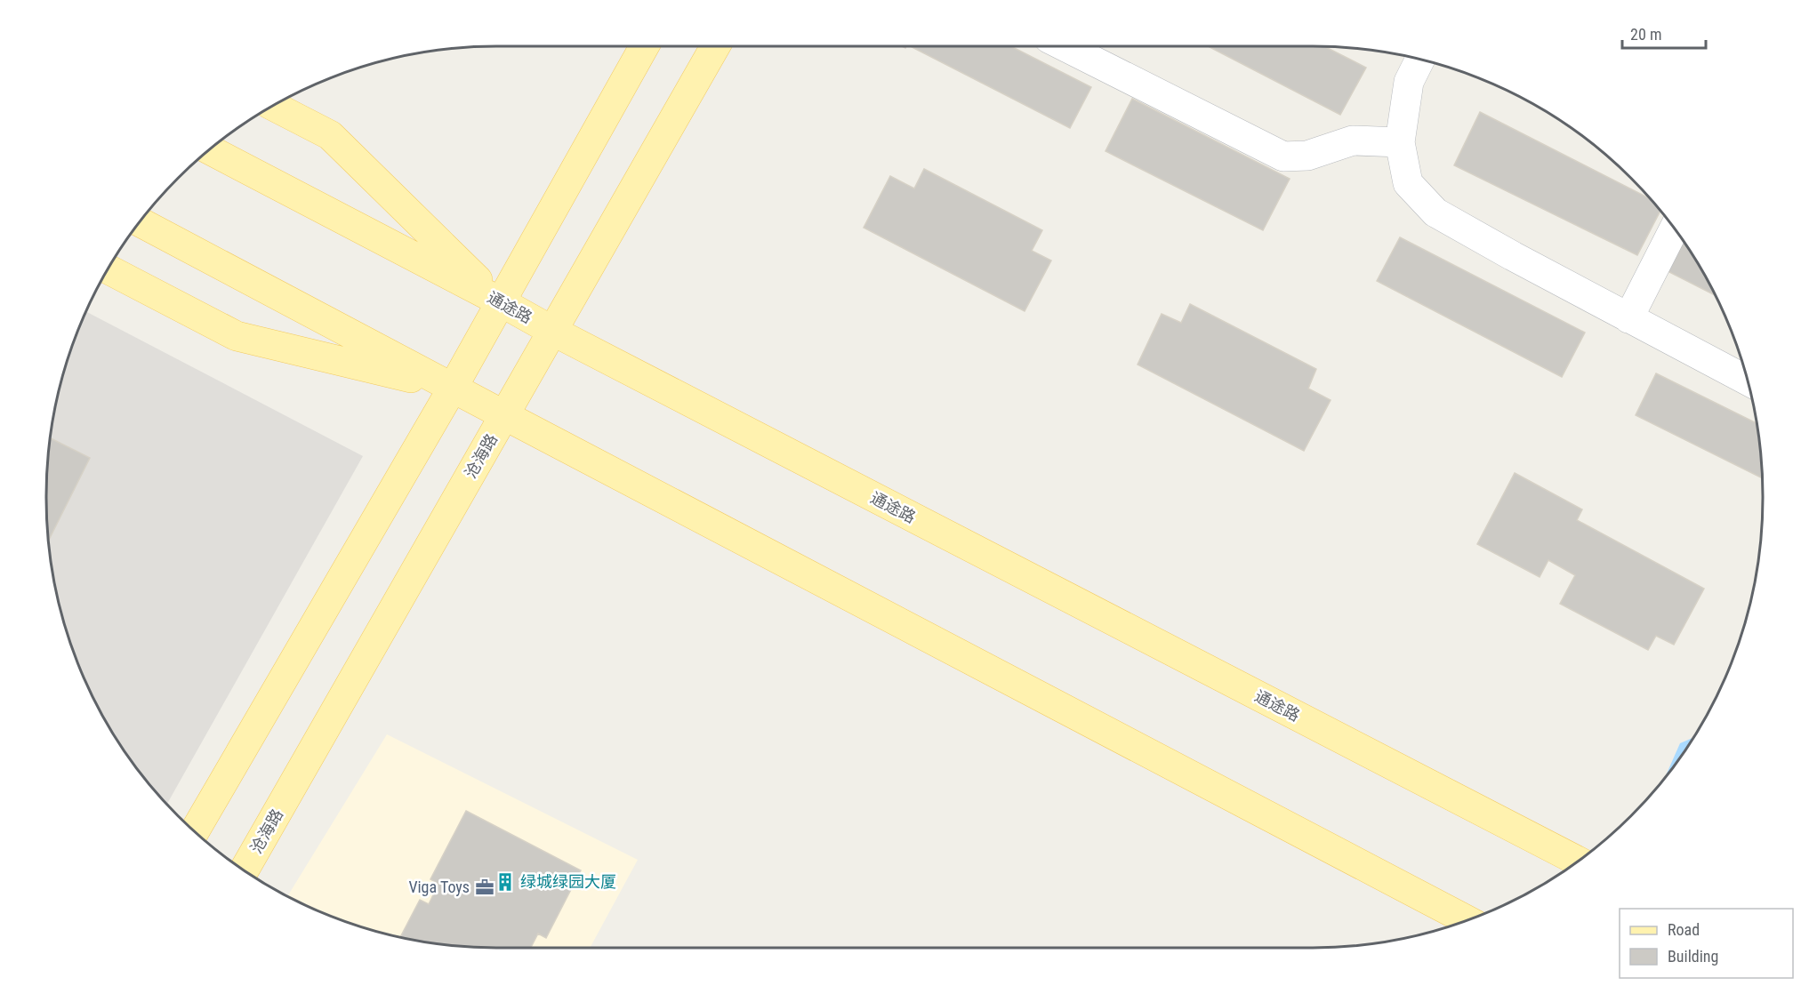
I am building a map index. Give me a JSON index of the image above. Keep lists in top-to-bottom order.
{
  "streets": {
    "main road": ["通途路", "沧海路"]
  },
  "crossings": [
    ["通途路", "沧海路"]
  ],
  "places": {
    "building": ["绿城绿园大厦"],
    "office": ["Viga Toys"]
  },
  "legend": ["Road", "Building"],
  "scale_bar": "20 m"
}
